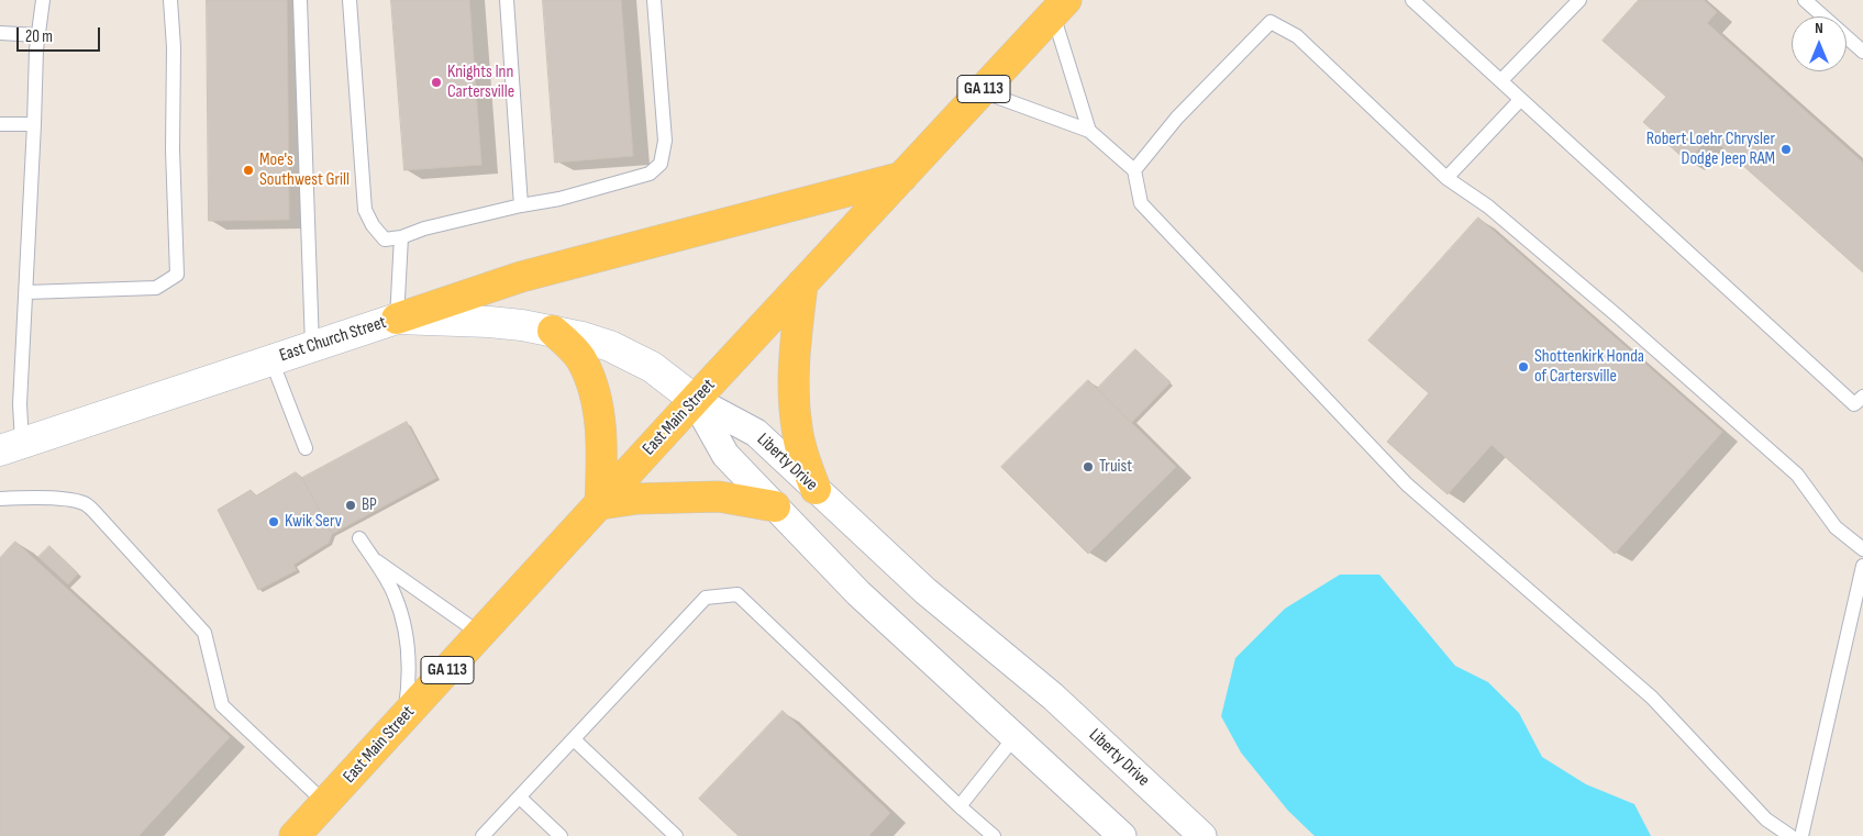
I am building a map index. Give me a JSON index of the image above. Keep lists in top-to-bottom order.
{
  "streets": {
    "main road": ["GA 113", "East Church Street", "East Main Street"],
    "street": ["Liberty Drive"]
  },
  "crossings": [
    ["East Church Street", "East Main Street"],
    ["East Church Street", "Liberty Drive"],
    ["East Main Street", "Liberty Drive"]
  ],
  "places": [
    "Knights Inn Cartersville",
    "Robert Loehr Chrysler Dodge Jeep RAM",
    "Moe's Southwest Grill",
    "Shottenkirk Honda of Cartersville",
    "Truist",
    "BP",
    "Kwik Serv"
  ],
  "scale_bar": "20 m",
  "north": "top"
}
